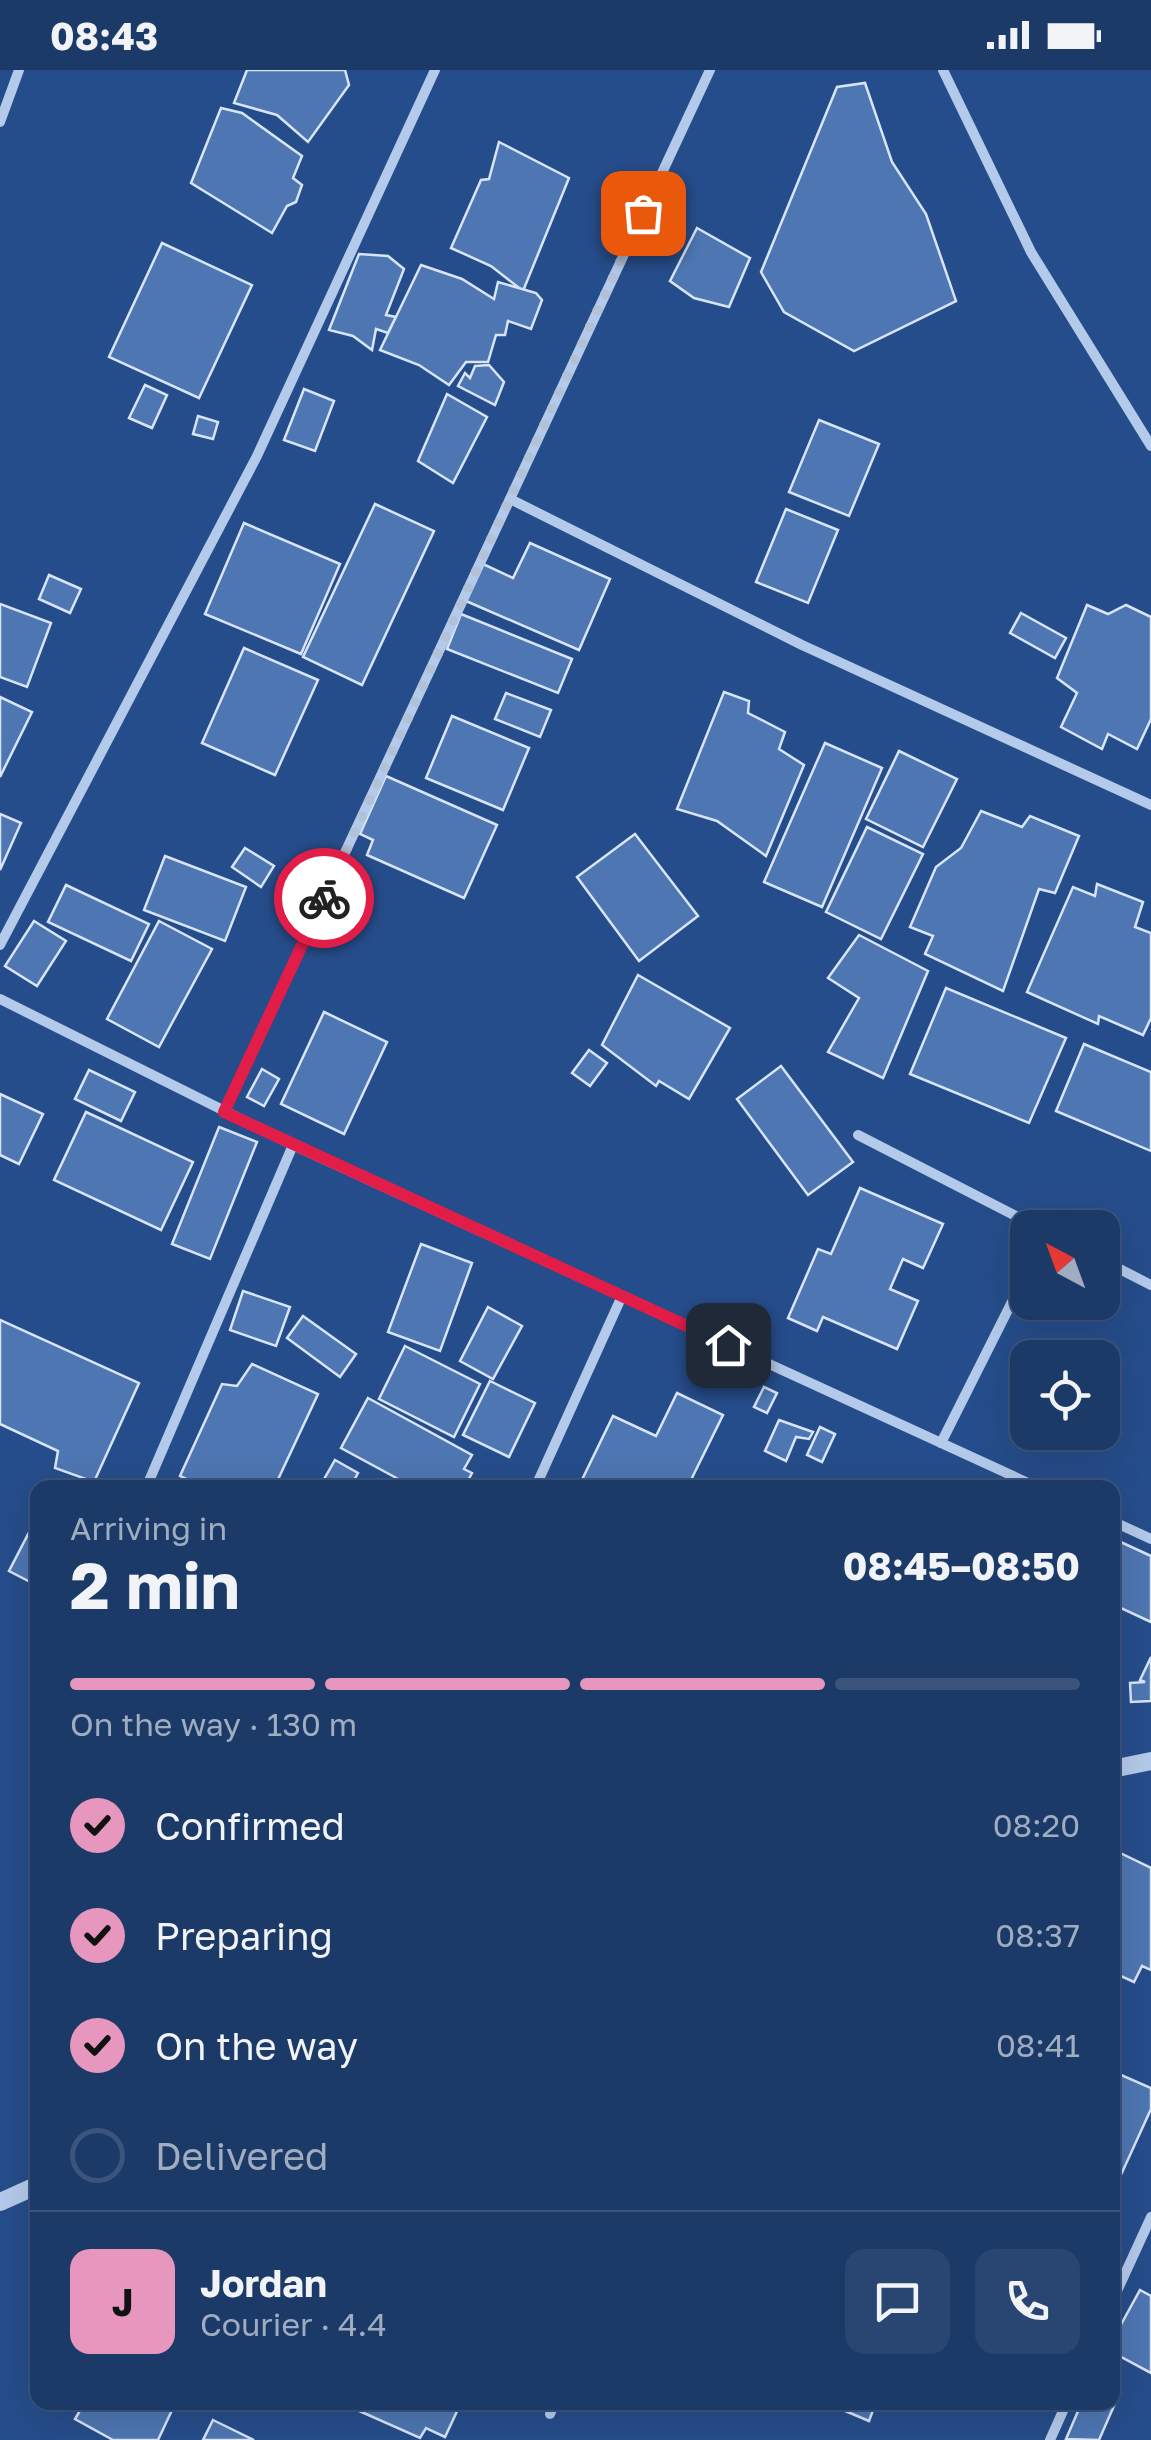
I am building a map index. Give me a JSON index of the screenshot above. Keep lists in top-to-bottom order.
{
  "north": "top left",
  "page": {
    "status": "08:43",
    "heading": ["2 min", "Arriving in", "08:45–08:50"],
    "panel": ["Jordan", "Courier · 4.4"],
    "bar": "On the way · 130 m",
    "list": [
      ["Confirmed", "08:20"],
      ["Preparing", "08:37"],
      ["On the way", "08:41"],
      "Delivered"
    ],
    "round": "J"
  }
}
